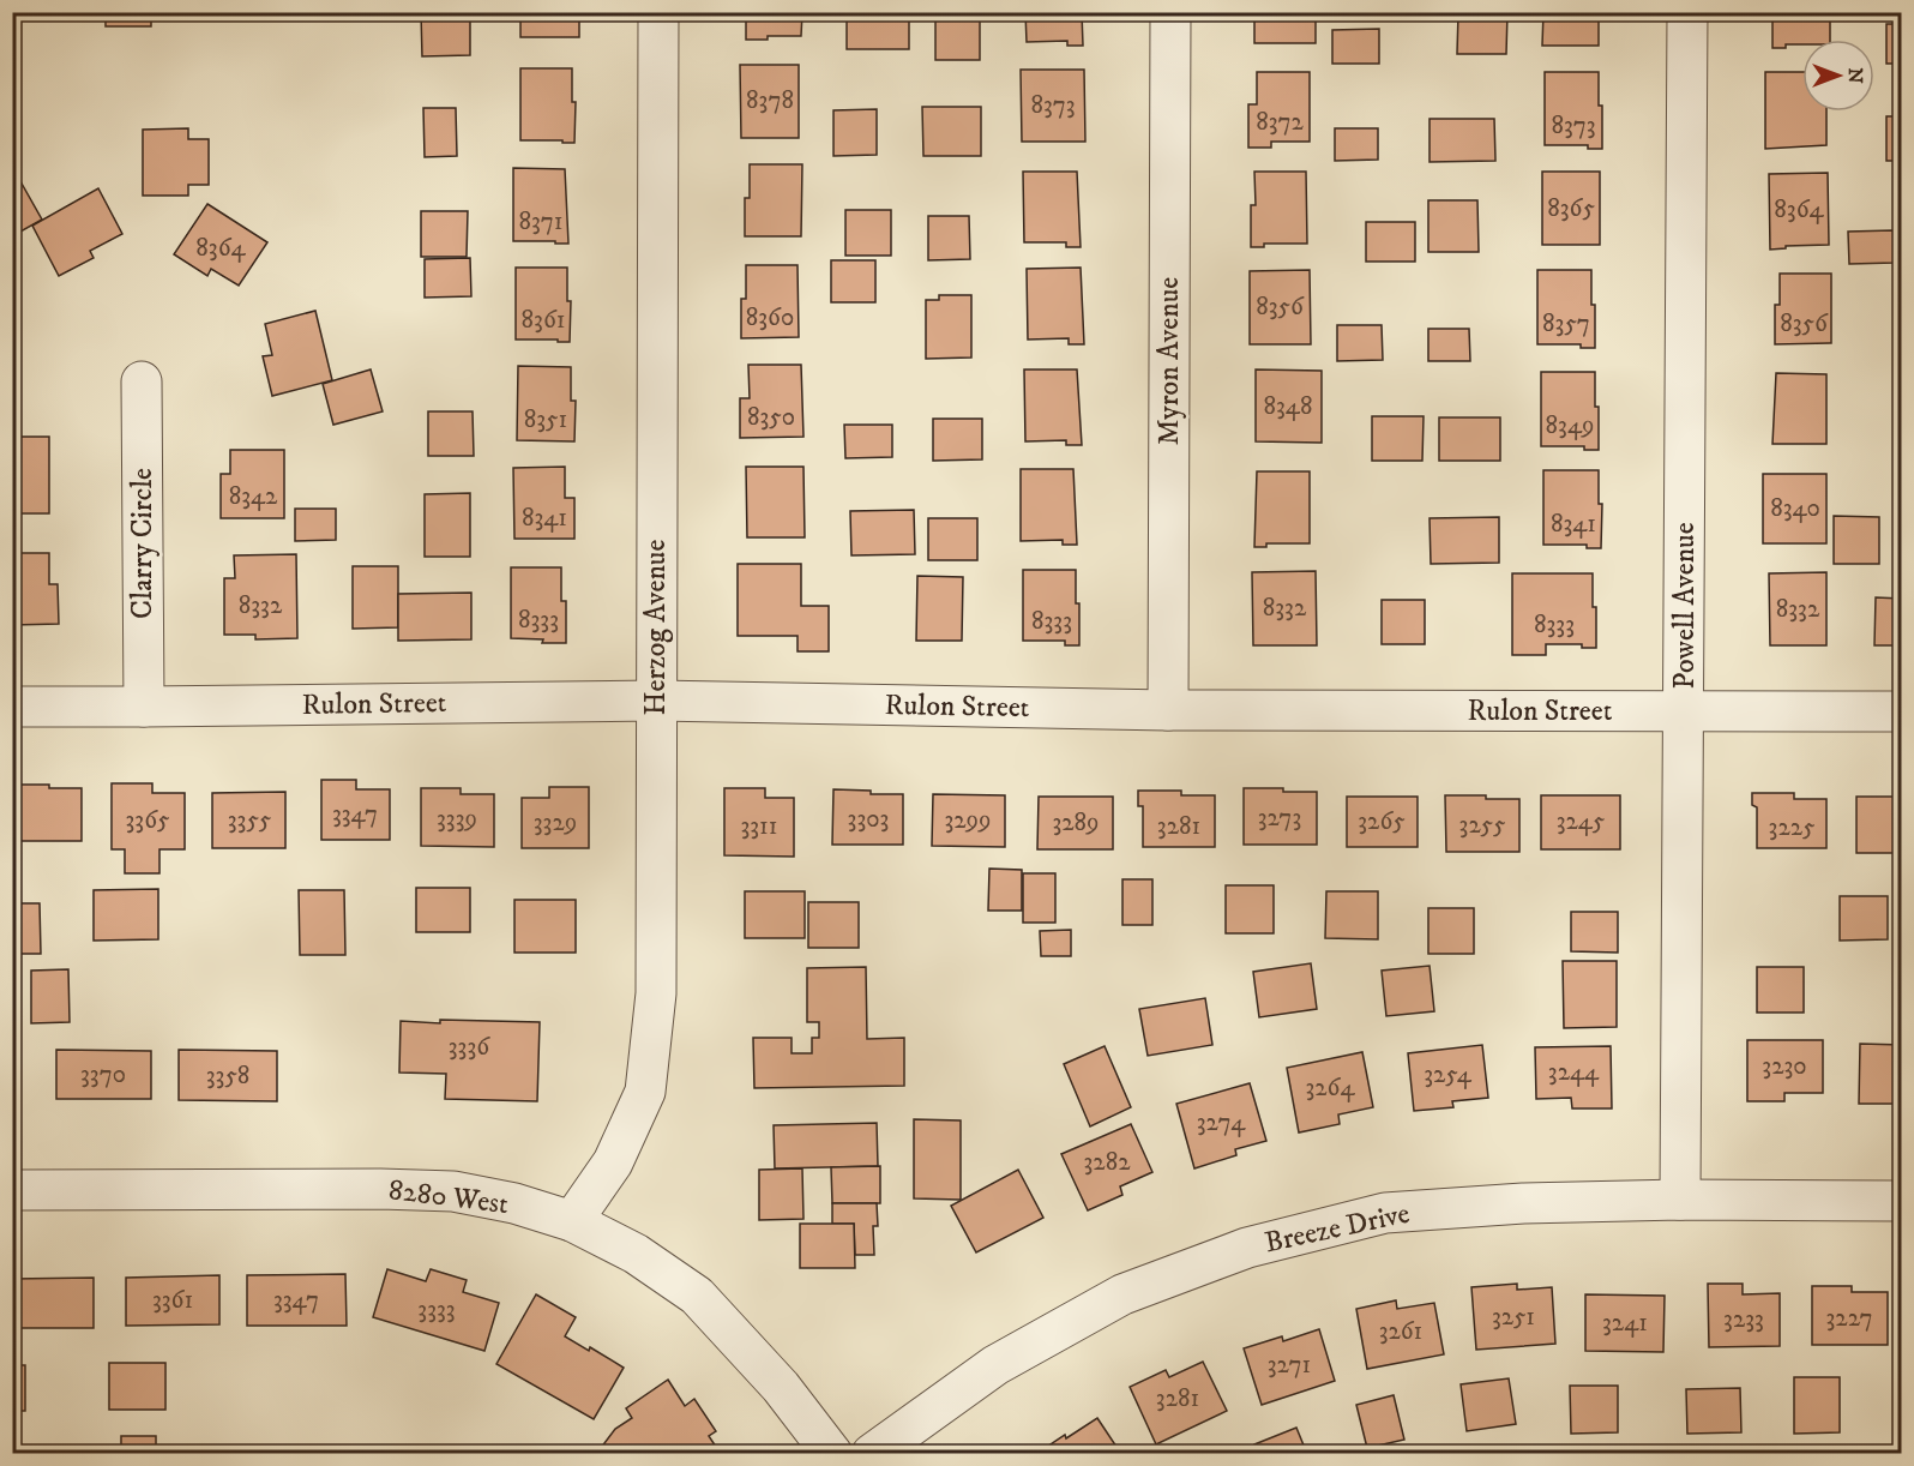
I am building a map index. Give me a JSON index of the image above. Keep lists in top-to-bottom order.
{
  "streets": {
    "street": [
      "Myron Avenue",
      "Clarry Circle",
      "Powell Avenue",
      "Herzog Avenue",
      "Rulon Street",
      "8280 West",
      "Breeze Drive"
    ]
  },
  "crossings": [
    ["Myron Avenue", "Rulon Street"],
    ["Clarry Circle", "Rulon Street"],
    ["Powell Avenue", "Rulon Street"],
    ["Powell Avenue", "Breeze Drive"],
    ["Herzog Avenue", "Rulon Street"],
    ["Herzog Avenue", "8280 West"]
  ],
  "house_numbers": [
    "8378",
    "8373",
    "8372",
    "8373",
    "8365",
    "8364",
    "8371",
    "8364",
    "8356",
    "8360",
    "8361",
    "8357",
    "8356",
    "8348",
    "8350",
    "8351",
    "8349",
    "8342",
    "8340",
    "8341",
    "8341",
    "8332",
    "8332",
    "8332",
    "8333",
    "8333",
    "8333",
    "3347",
    "3273",
    "3339",
    "3303",
    "3365",
    "3355",
    "3299",
    "3265",
    "3245",
    "3329",
    "3289",
    "3255",
    "3311",
    "3281",
    "3225",
    "3336",
    "3230",
    "3244",
    "3370",
    "3254",
    "3358",
    "3264",
    "3274",
    "3282",
    "3361",
    "3347",
    "3333",
    "3251",
    "3227",
    "3233",
    "3241",
    "3261",
    "3271",
    "3281"
  ],
  "north": "right"
}
